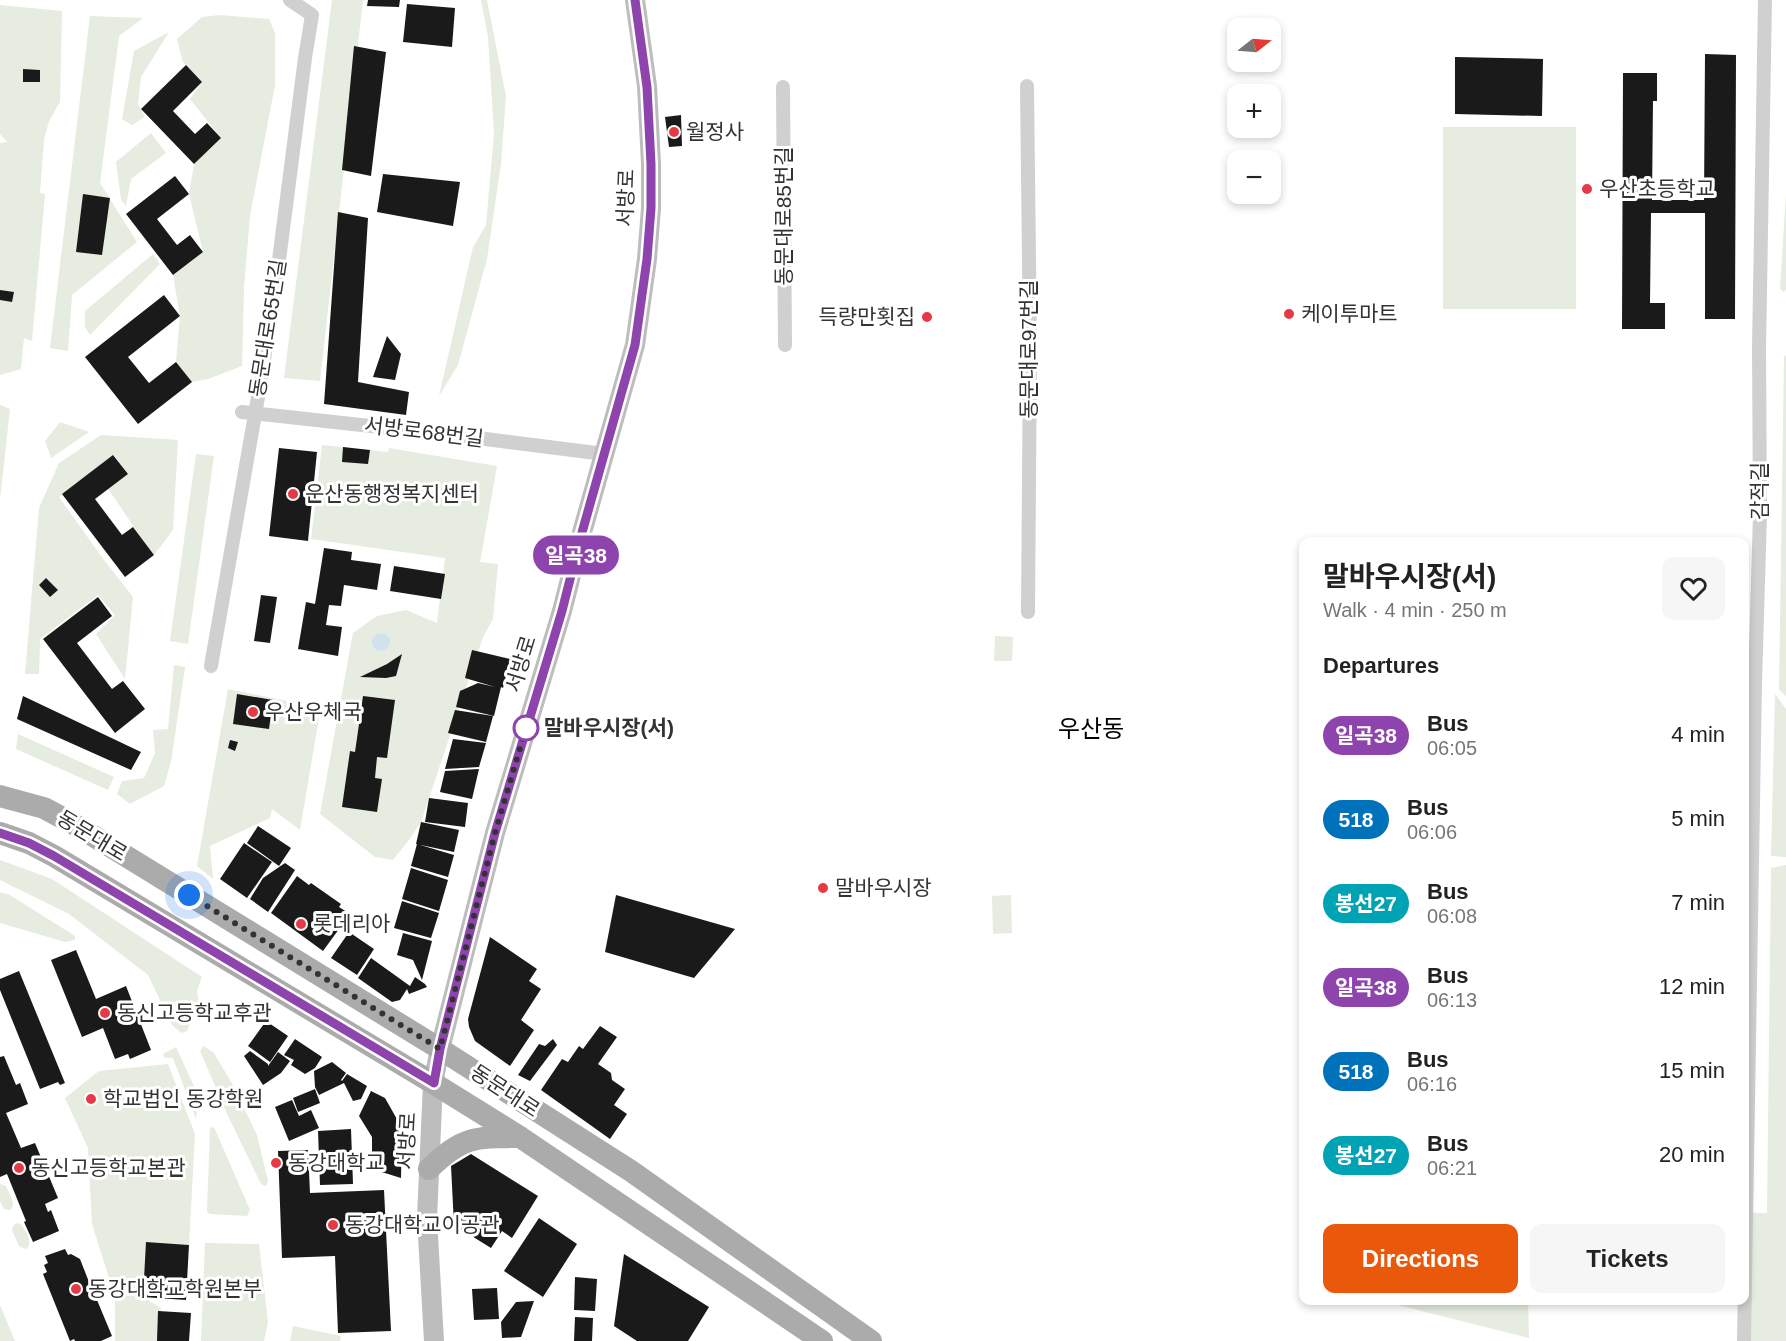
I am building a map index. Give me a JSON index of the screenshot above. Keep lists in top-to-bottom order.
{
  "streets": {
    "main road": ["서방로", "동문대로"],
    "street": [
      "동문대로85번길",
      "동문대로65번길",
      "동문대로97번길",
      "서방로68번길",
      "감적길"
    ]
  },
  "crossings": [
    ["서방로", "서방로68번길"],
    ["서방로", "동문대로"],
    ["동문대로65번길", "서방로68번길"]
  ],
  "districts": ["우산동"],
  "places": [
    "월정사",
    "우산초등학교",
    "케이투마트",
    "득량만횟집",
    "운산동행정복지센터",
    "우산우체국",
    "말바우시장(서)",
    "말바우시장",
    "롯데리아",
    "동신고등학교후관",
    "학교법인 동강학원",
    "동강대학교",
    "동신고등학교본관",
    "동강대학교이공관",
    "동강대학교학원본부"
  ],
  "lines": ["bus line 일곡38"],
  "north": "right",
  "page": {
    "on_map": "일곡38",
    "map_buttons": ["+", "−"],
    "heading": [
      ["말바우시장(서)", "Walk · 4 min · 250 m"],
      "Departures"
    ],
    "list": [
      {
        "mark": "일곡38",
        "name": "Bus",
        "note": "06:05",
        "value": "4 min"
      },
      {
        "mark": "518",
        "name": "Bus",
        "note": "06:06",
        "value": "5 min"
      },
      {
        "mark": "봉선27",
        "name": "Bus",
        "note": "06:08",
        "value": "7 min"
      },
      {
        "mark": "일곡38",
        "name": "Bus",
        "note": "06:13",
        "value": "12 min"
      },
      {
        "mark": "518",
        "name": "Bus",
        "note": "06:16",
        "value": "15 min"
      },
      {
        "mark": "봉선27",
        "name": "Bus",
        "note": "06:21",
        "value": "20 min"
      }
    ],
    "buttons": ["Directions", "Tickets"]
  }
}
